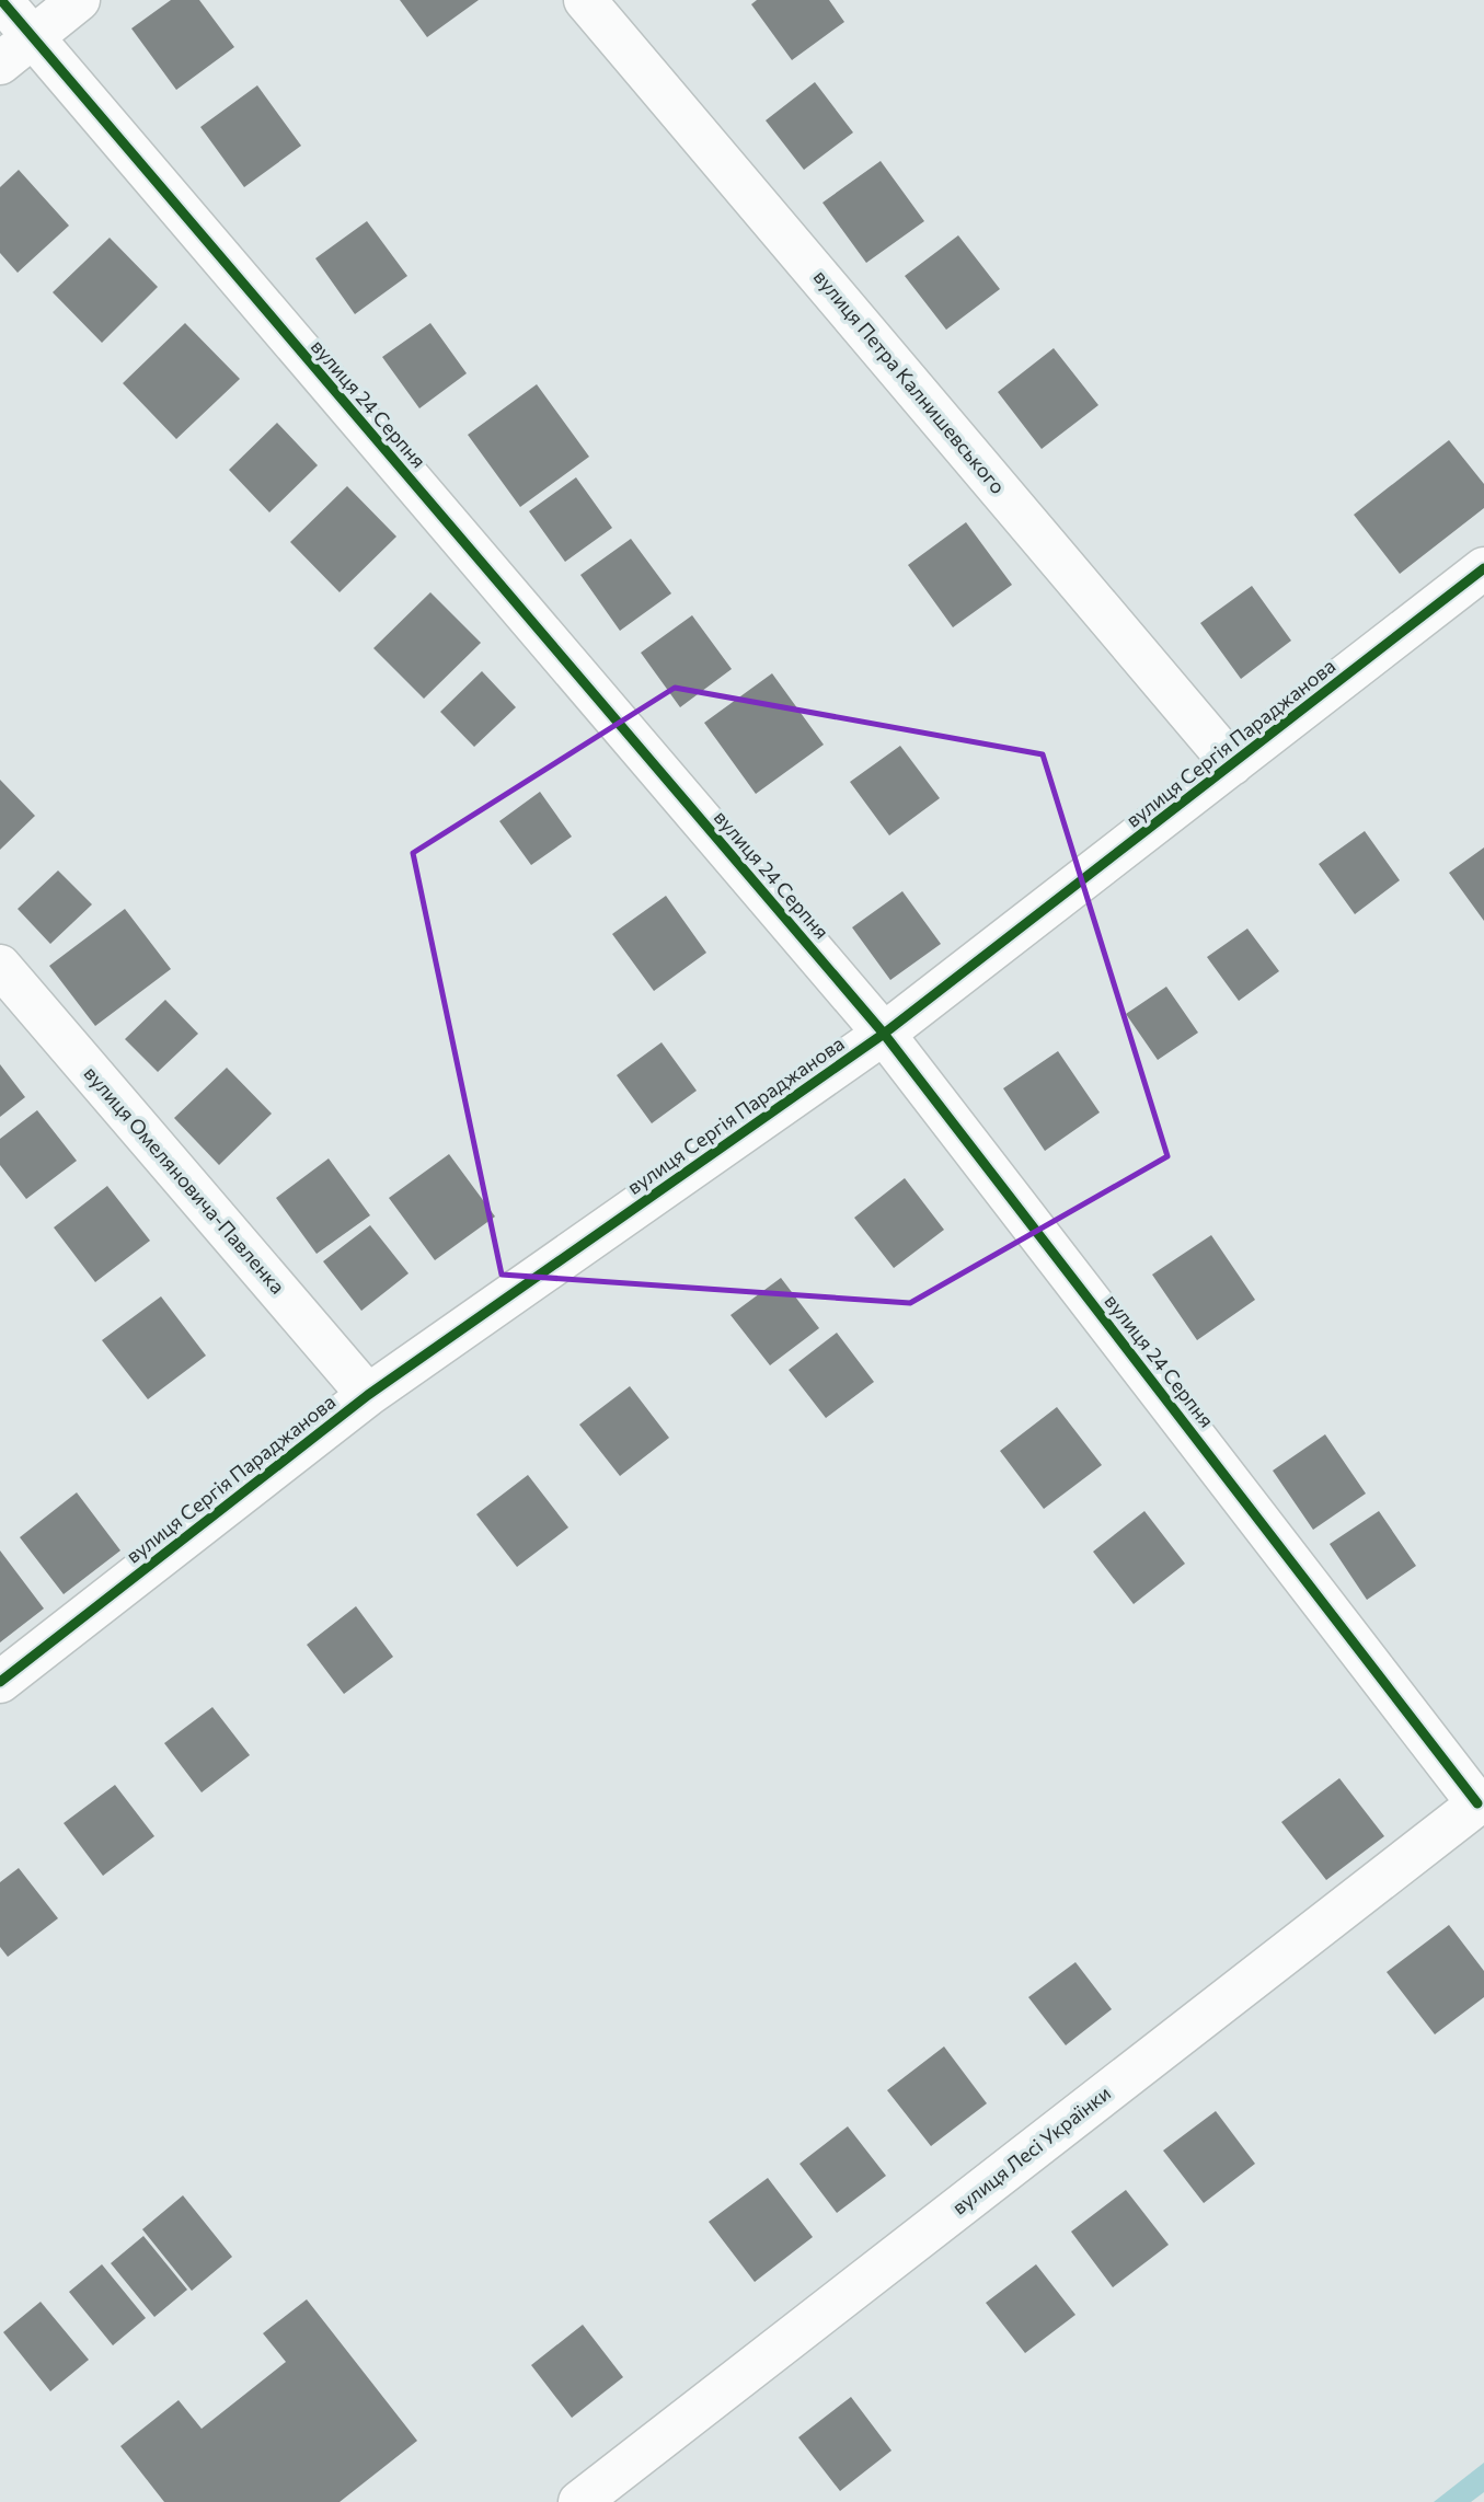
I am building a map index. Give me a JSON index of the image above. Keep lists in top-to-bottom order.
{
  "streets": {
    "street": [
      "вулиця Петра Калнишевського",
      "вулиця 24 Серпня",
      "вулиця Сергія Параджанова",
      "вулиця Омеляновича-Павленка",
      "вулиця Лесі Українки"
    ]
  },
  "crossings": [
    ["вулиця Петра Калнишевського", "вулиця Сергія Параджанова"],
    ["вулиця 24 Серпня", "вулиця Сергія Параджанова"],
    ["вулиця 24 Серпня", "вулиця Лесі Українки"],
    ["вулиця Сергія Параджанова", "вулиця Омеляновича-Павленка"]
  ]
}
